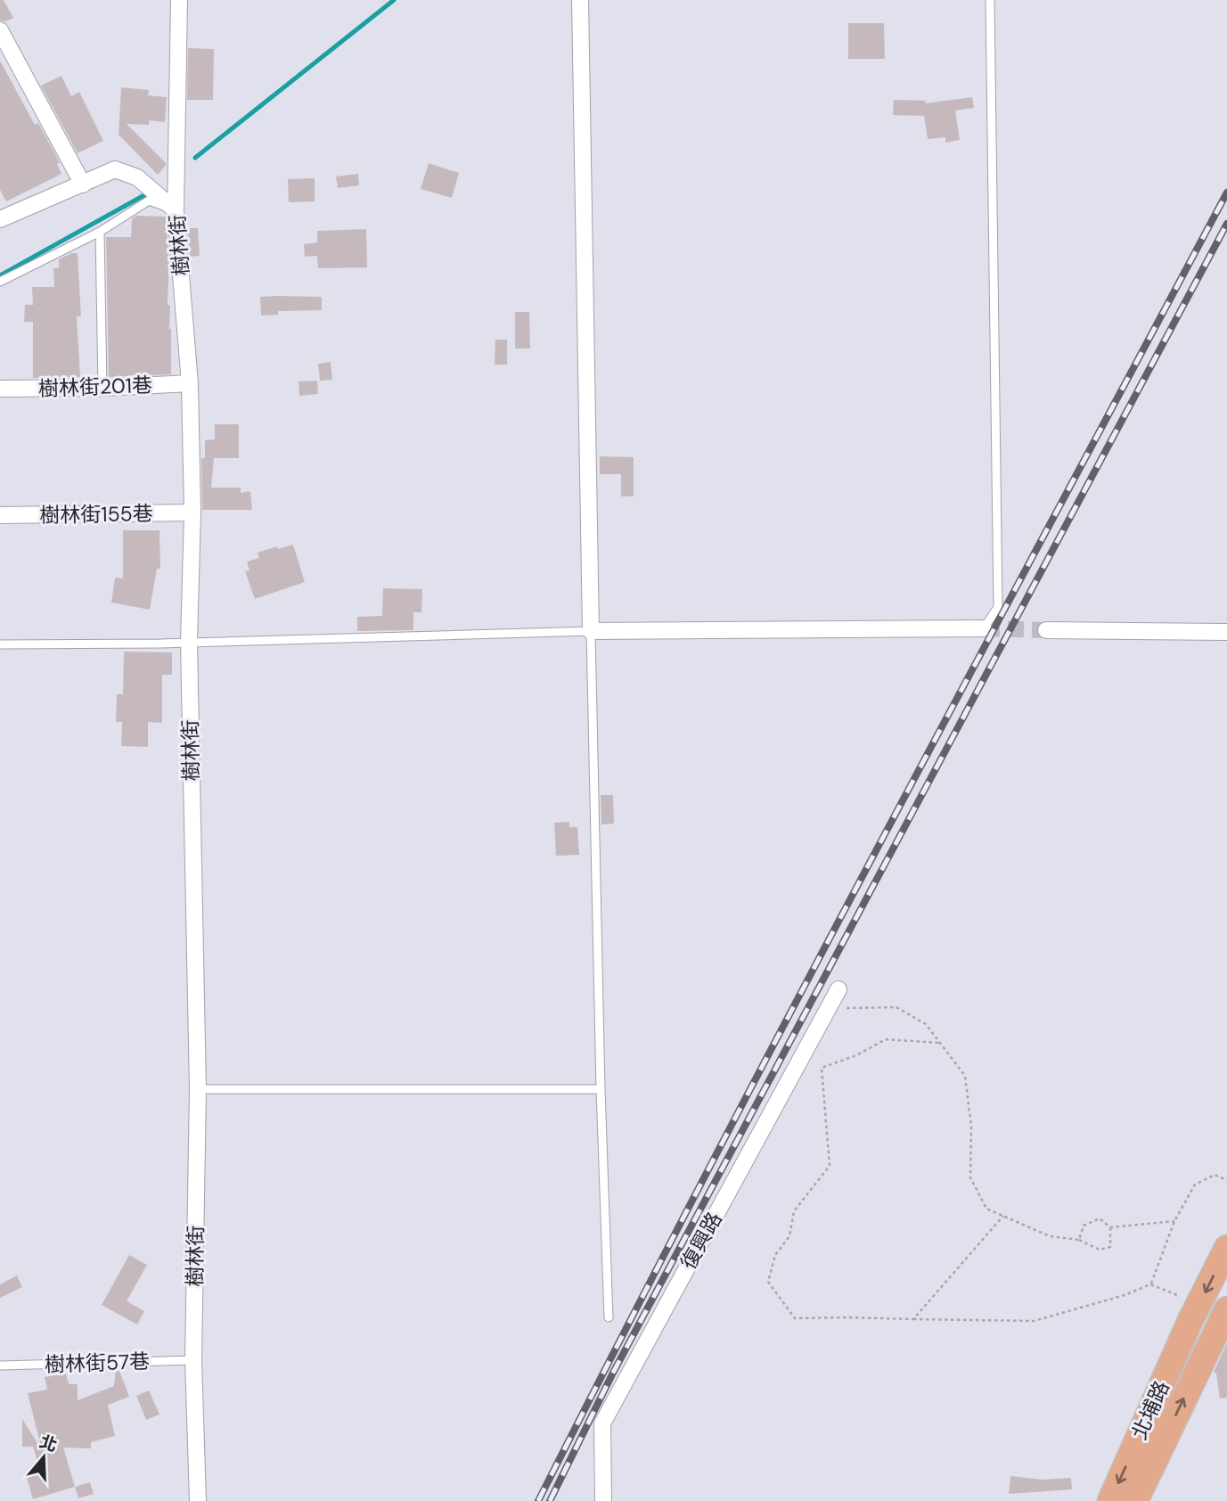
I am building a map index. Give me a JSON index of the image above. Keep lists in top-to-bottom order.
{
  "streets": {
    "main road": ["北埔路"],
    "street": [
      "樹林街",
      "樹林街201巷",
      "樹林街155巷",
      "復興路"
    ],
    "lane": ["樹林街57巷"]
  },
  "crossings": [
    ["樹林街", "樹林街201巷"],
    ["樹林街", "樹林街155巷"],
    ["樹林街", "樹林街57巷"]
  ],
  "north": "top"
}
